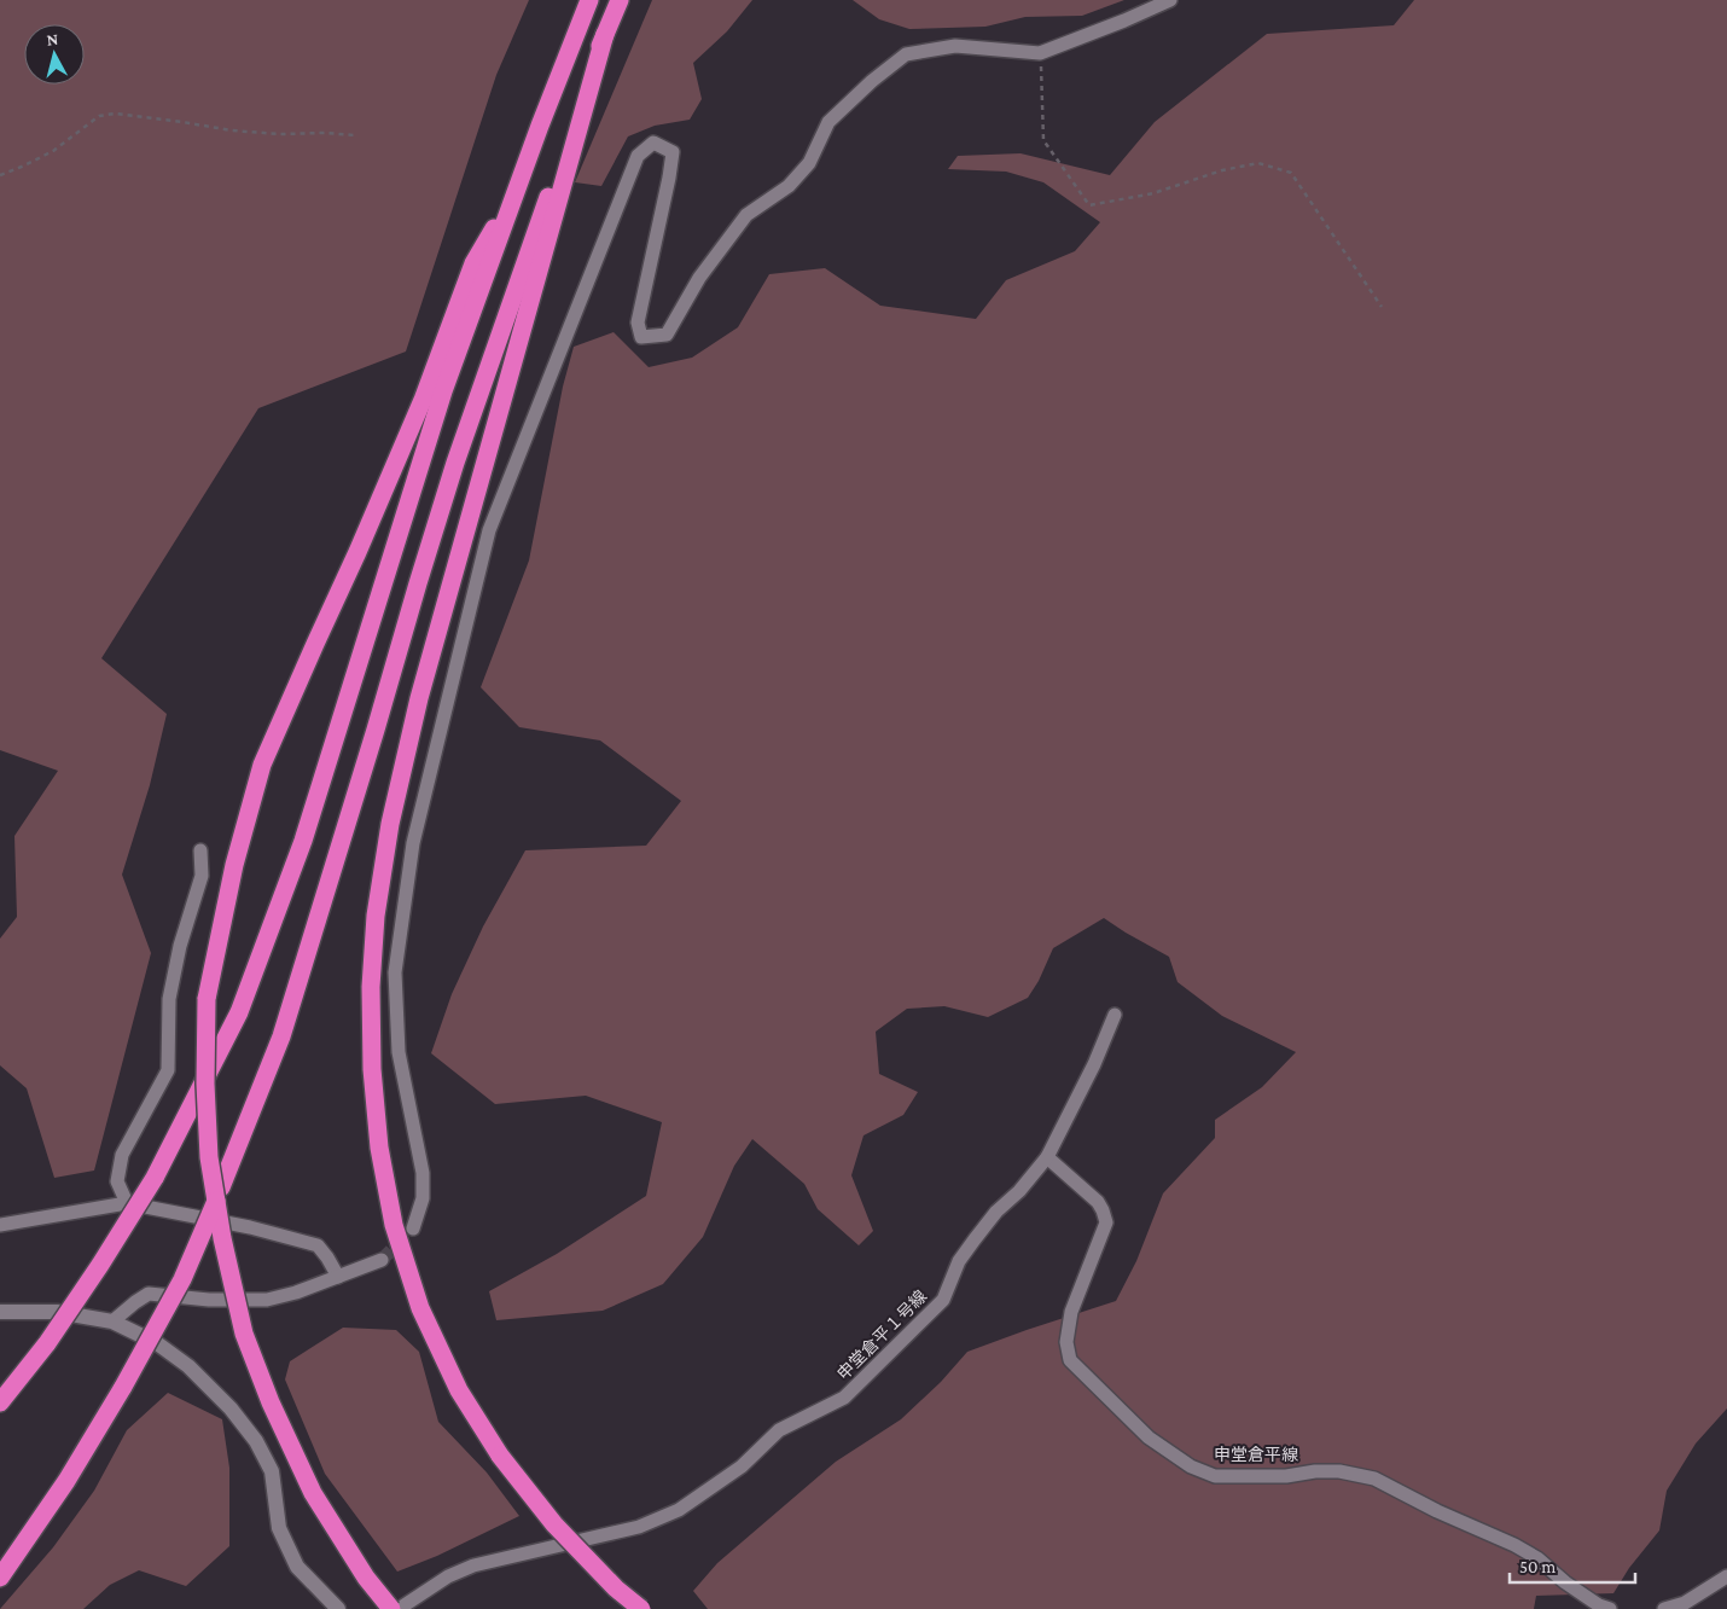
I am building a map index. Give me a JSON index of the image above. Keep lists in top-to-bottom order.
{
  "streets": {
    "street": ["申堂倉平１号線", "申堂倉平線"]
  },
  "crossings": [
    ["申堂倉平１号線", "申堂倉平線"]
  ],
  "scale_bar": "50 m",
  "north": "top"
}
